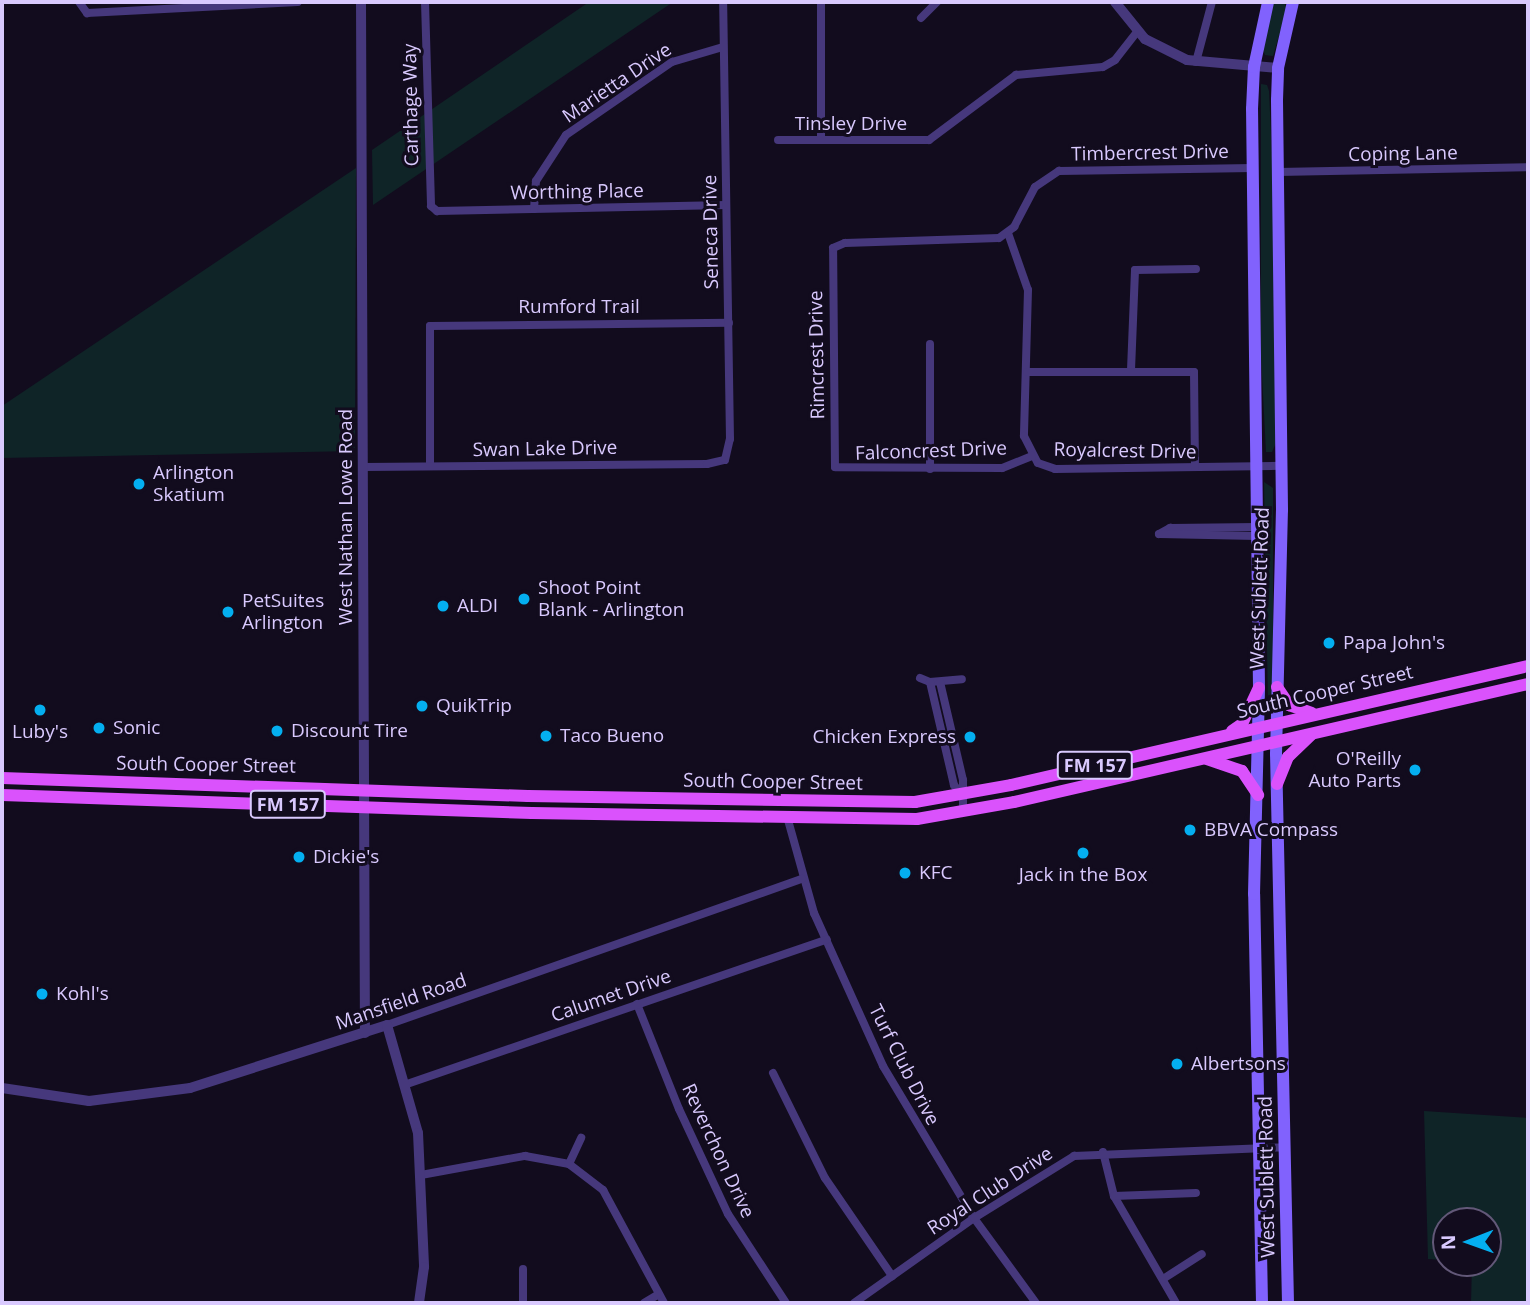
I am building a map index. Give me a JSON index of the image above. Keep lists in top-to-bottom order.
{
  "streets": {
    "main road": ["West Sublett Road", "South Cooper Street", "FM 157"],
    "street": [
      "Marietta Drive",
      "Carthage Way",
      "Tinsley Drive",
      "Timbercrest Drive",
      "Coping Lane",
      "Worthing Place",
      "Seneca Drive",
      "Rumford Trail",
      "Rimcrest Drive",
      "Swan Lake Drive",
      "Falconcrest Drive",
      "Royalcrest Drive",
      "West Nathan Lowe Road",
      "Calumet Drive",
      "Mansfield Road",
      "Turf Club Drive",
      "Reverchon Drive",
      "Royal Club Drive"
    ]
  },
  "crossings": [
    ["Marietta Drive", "Worthing Place"],
    ["Marietta Drive", "Seneca Drive"],
    ["Carthage Way", "Worthing Place"],
    ["Timbercrest Drive", "Rimcrest Drive"],
    ["Timbercrest Drive", "Royalcrest Drive"],
    ["Timbercrest Drive", "West Sublett Road"],
    ["Coping Lane", "West Sublett Road"],
    ["Worthing Place", "Seneca Drive"],
    ["Seneca Drive", "Rumford Trail"],
    ["Seneca Drive", "Swan Lake Drive"],
    ["Rumford Trail", "Swan Lake Drive"],
    ["Rimcrest Drive", "Falconcrest Drive"],
    ["Rimcrest Drive", "Royalcrest Drive"],
    ["Swan Lake Drive", "West Nathan Lowe Road"],
    ["Falconcrest Drive", "Royalcrest Drive"],
    ["Royalcrest Drive", "West Sublett Road"],
    ["West Nathan Lowe Road", "South Cooper Street"],
    ["West Nathan Lowe Road", "Mansfield Road"],
    ["West Sublett Road", "South Cooper Street"],
    ["West Sublett Road", "Royal Club Drive"],
    ["South Cooper Street", "Turf Club Drive"],
    ["Calumet Drive", "Turf Club Drive"],
    ["Calumet Drive", "Reverchon Drive"],
    ["Mansfield Road", "Turf Club Drive"],
    ["Turf Club Drive", "Royal Club Drive"]
  ],
  "places": [
    "Arlington Skatium",
    "Shoot Point Blank - Arlington",
    "ALDI",
    "PetSuites Arlington",
    "Papa John's",
    "QuikTrip",
    "Luby's",
    "Sonic",
    "Discount Tire",
    "Taco Bueno",
    "Chicken Express",
    "O'Reilly Auto Parts",
    "BBVA Compass",
    "Jack in the Box",
    "Dickie's",
    "KFC",
    "Kohl's",
    "Albertsons"
  ],
  "north": "left"
}
